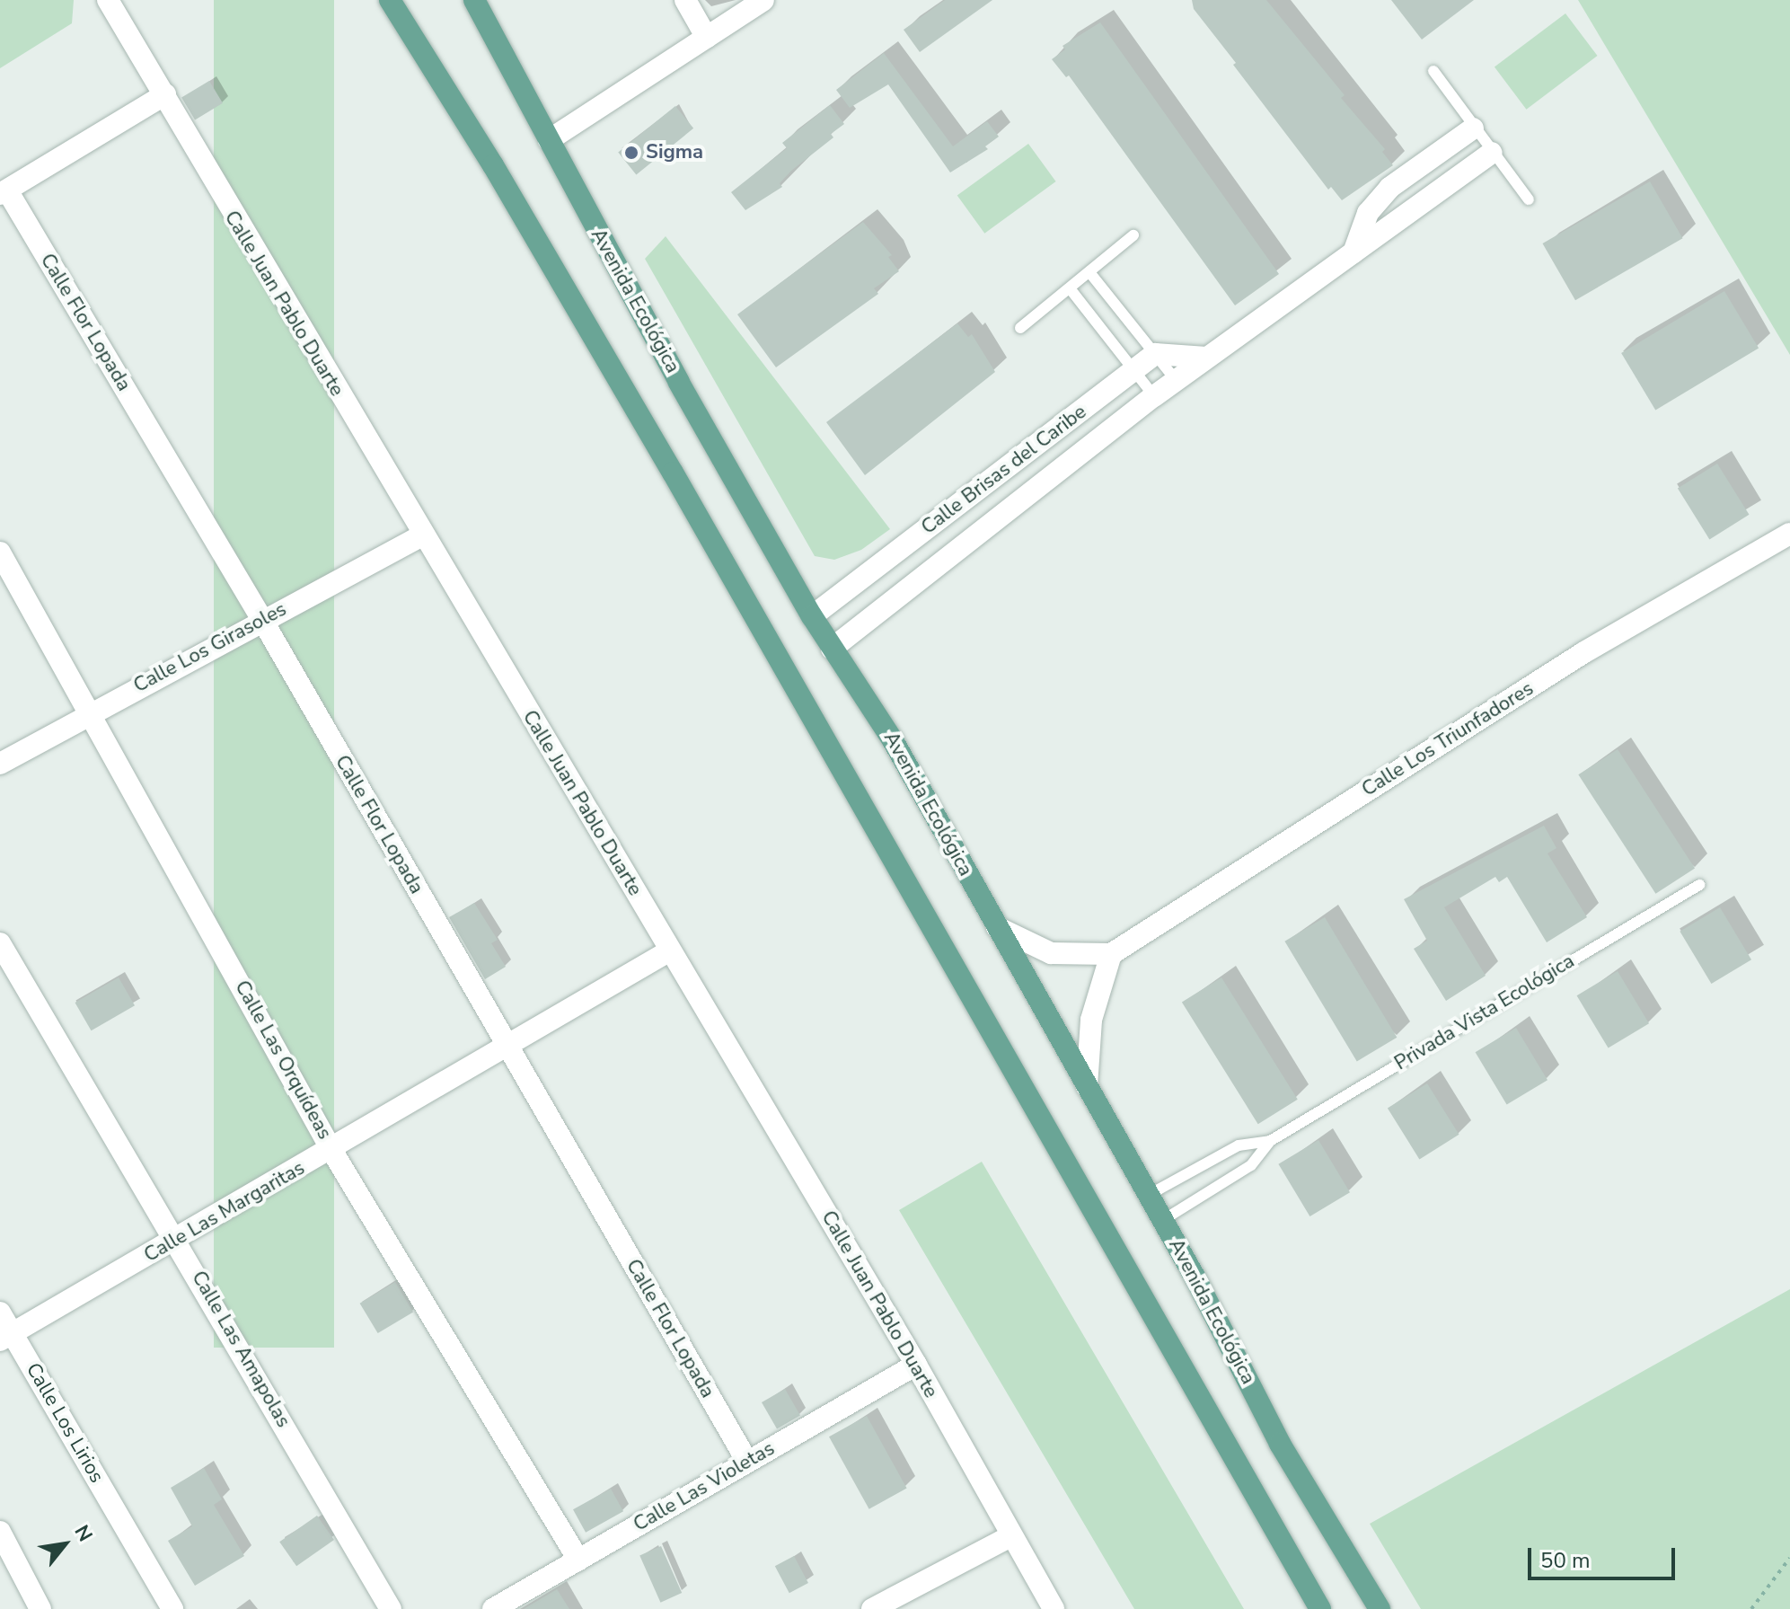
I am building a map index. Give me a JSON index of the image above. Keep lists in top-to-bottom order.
{
  "streets": {
    "main road": ["Avenida Ecológica"],
    "street": [
      "Calle Juan Pablo Duarte",
      "Calle Flor Lopada",
      "Calle Brisas del Caribe",
      "Calle Los Girasoles",
      "Calle Los Triunfadores",
      "Calle Las Orquídeas",
      "Calle Las Margaritas",
      "Calle Las Amapolas",
      "Calle Los Lirios",
      "Calle Las Violetas"
    ],
    "lane": ["Privada Vista Ecológica"]
  },
  "crossings": [
    ["Avenida Ecológica", "Calle Brisas del Caribe"],
    ["Avenida Ecológica", "Privada Vista Ecológica"],
    ["Calle Juan Pablo Duarte", "Calle Los Girasoles"],
    ["Calle Juan Pablo Duarte", "Calle Las Margaritas"],
    ["Calle Juan Pablo Duarte", "Calle Las Violetas"],
    ["Calle Flor Lopada", "Calle Los Girasoles"],
    ["Calle Flor Lopada", "Calle Las Margaritas"],
    ["Calle Flor Lopada", "Calle Las Violetas"],
    ["Calle Los Girasoles", "Calle Las Orquídeas"],
    ["Calle Las Orquídeas", "Calle Las Margaritas"],
    ["Calle Las Orquídeas", "Calle Las Violetas"],
    ["Calle Las Margaritas", "Calle Las Amapolas"],
    ["Calle Las Margaritas", "Calle Los Lirios"]
  ],
  "places": ["Sigma"],
  "scale_bar": "50 m",
  "north": "top right"
}
